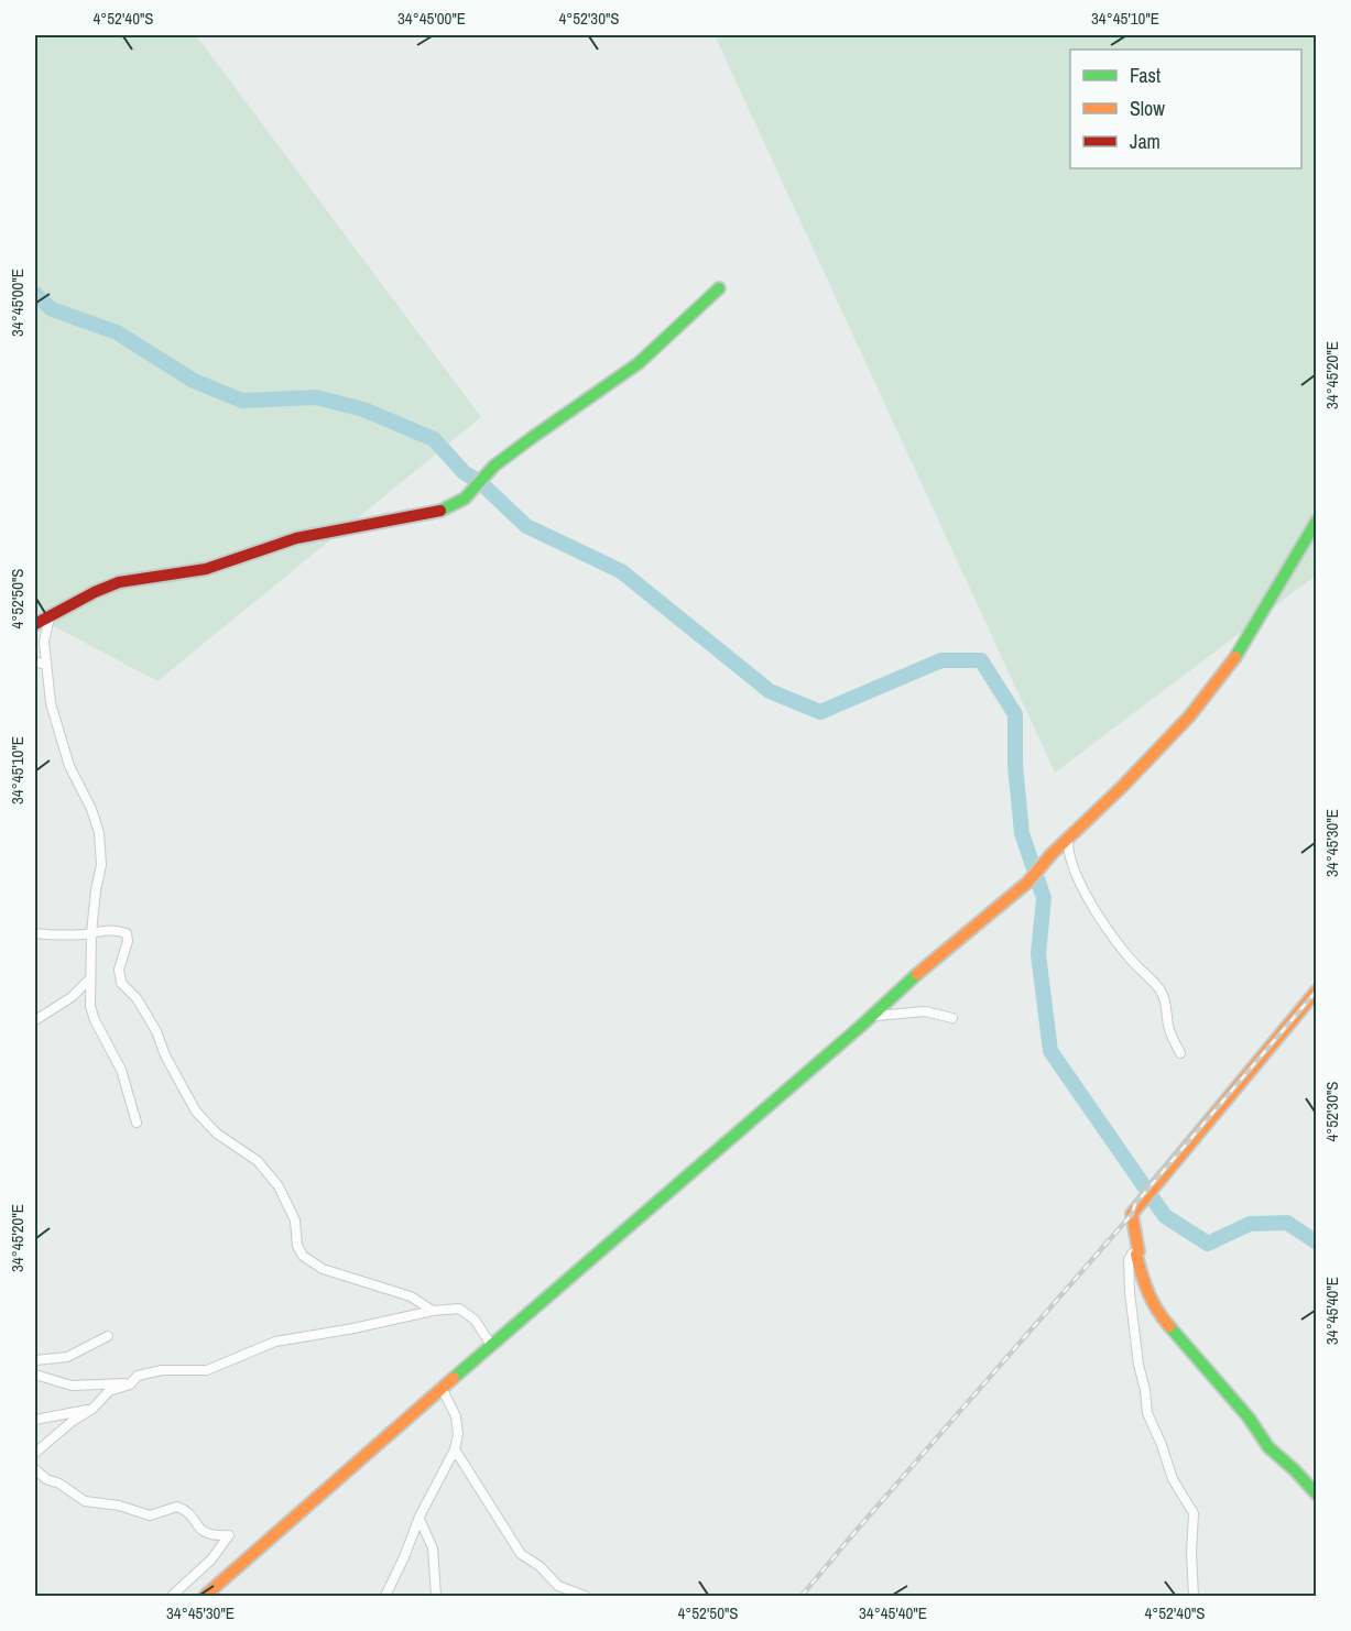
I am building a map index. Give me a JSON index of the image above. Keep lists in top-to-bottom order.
{
  "legend": ["Fast", "Slow", "Jam"],
  "coordinates": [
    "4°52'40\"S",
    "34°45'00\"E",
    "4°52'30\"S",
    "34°45'10\"E",
    "34°45'20\"E",
    "4°52'50\"S",
    "34°45'30\"E",
    "34°45'40\"E"
  ]
}
